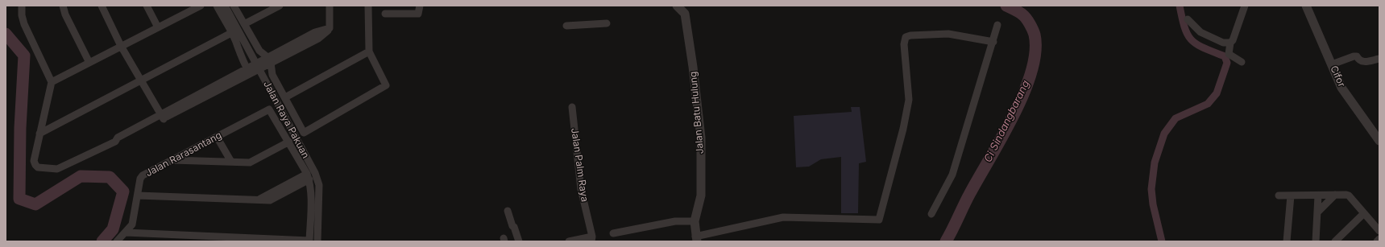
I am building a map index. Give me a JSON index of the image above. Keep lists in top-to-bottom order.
{
  "streets": {
    "street": [
      "Cifor",
      "Jalan Batu Hulung",
      "Jalan Raya Pakuan",
      "Jalan Rarasantang",
      "Jalan Palm Raya"
    ]
  },
  "water": ["Ci Sindangbarang"]
}
